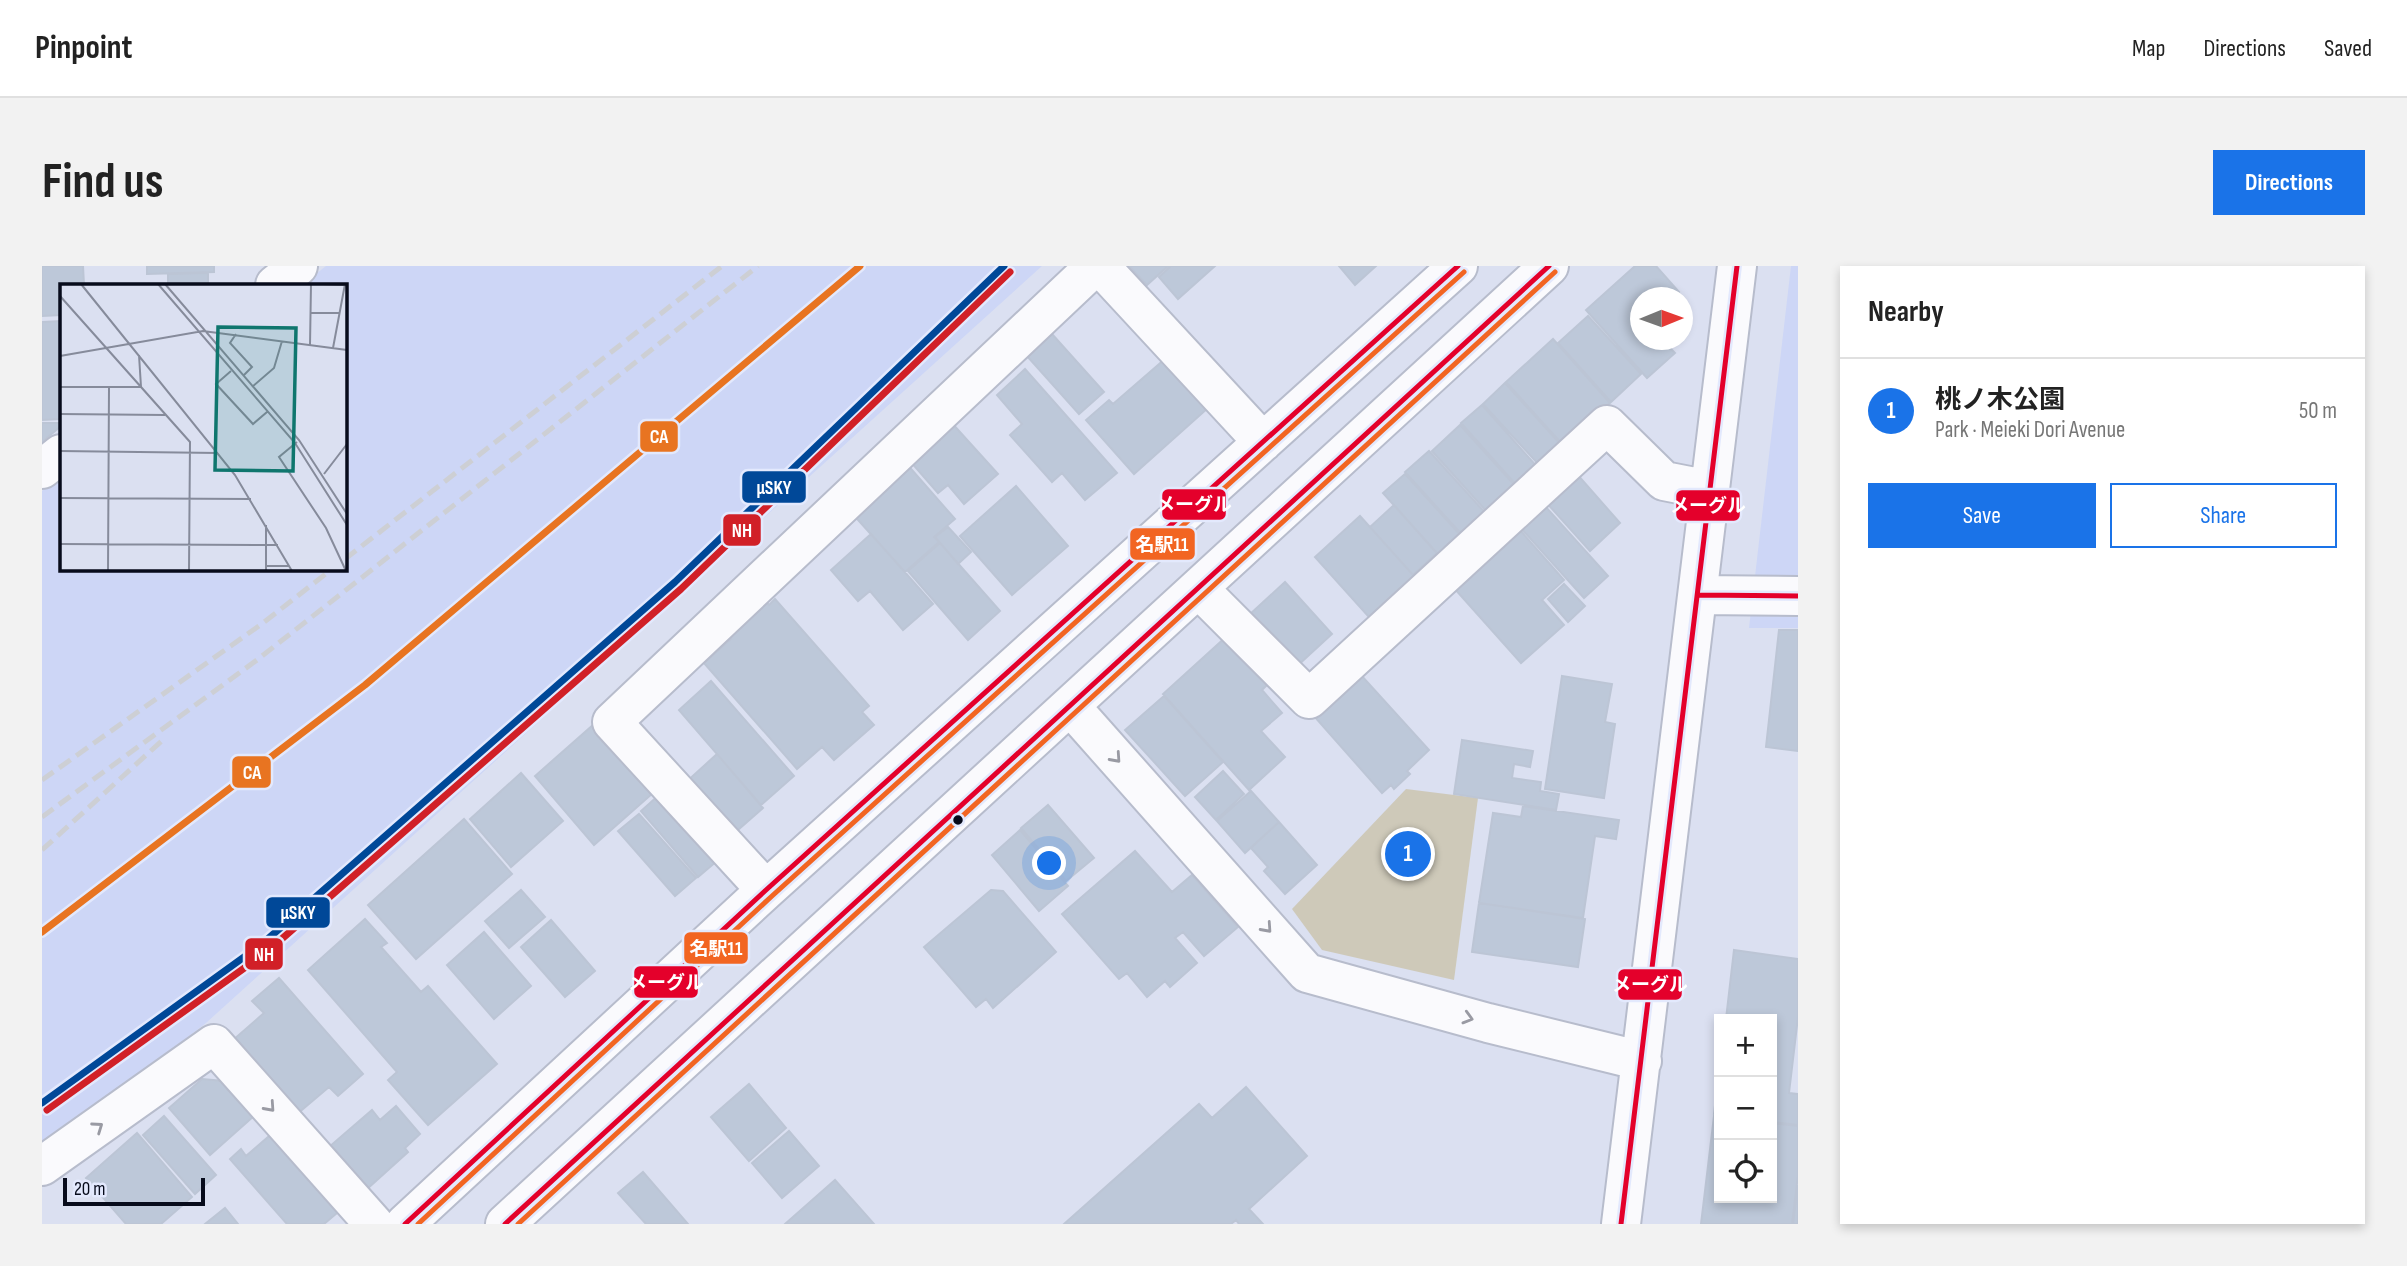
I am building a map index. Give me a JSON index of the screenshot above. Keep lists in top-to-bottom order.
{
  "lines": [
    "transit line μSKY",
    "transit line CA",
    "transit line メーグル",
    "transit line NH",
    "transit line 名駅11"
  ],
  "scale_bar": "20 m",
  "north": "right",
  "page": {
    "header": "Pinpoint",
    "nav": ["Map", "Directions", "Saved"],
    "buttons": [
      "Directions",
      ["Save", "Share"]
    ],
    "title": "Find us",
    "heading": "Nearby",
    "list": [
      {
        "mark": "1",
        "name": "桃ノ木公園",
        "note": "Park · Meieki Dori Avenue",
        "value": "50 m"
      }
    ],
    "pins": "1",
    "map_buttons": ["+", "−"],
    "scale": "20 m"
  }
}
